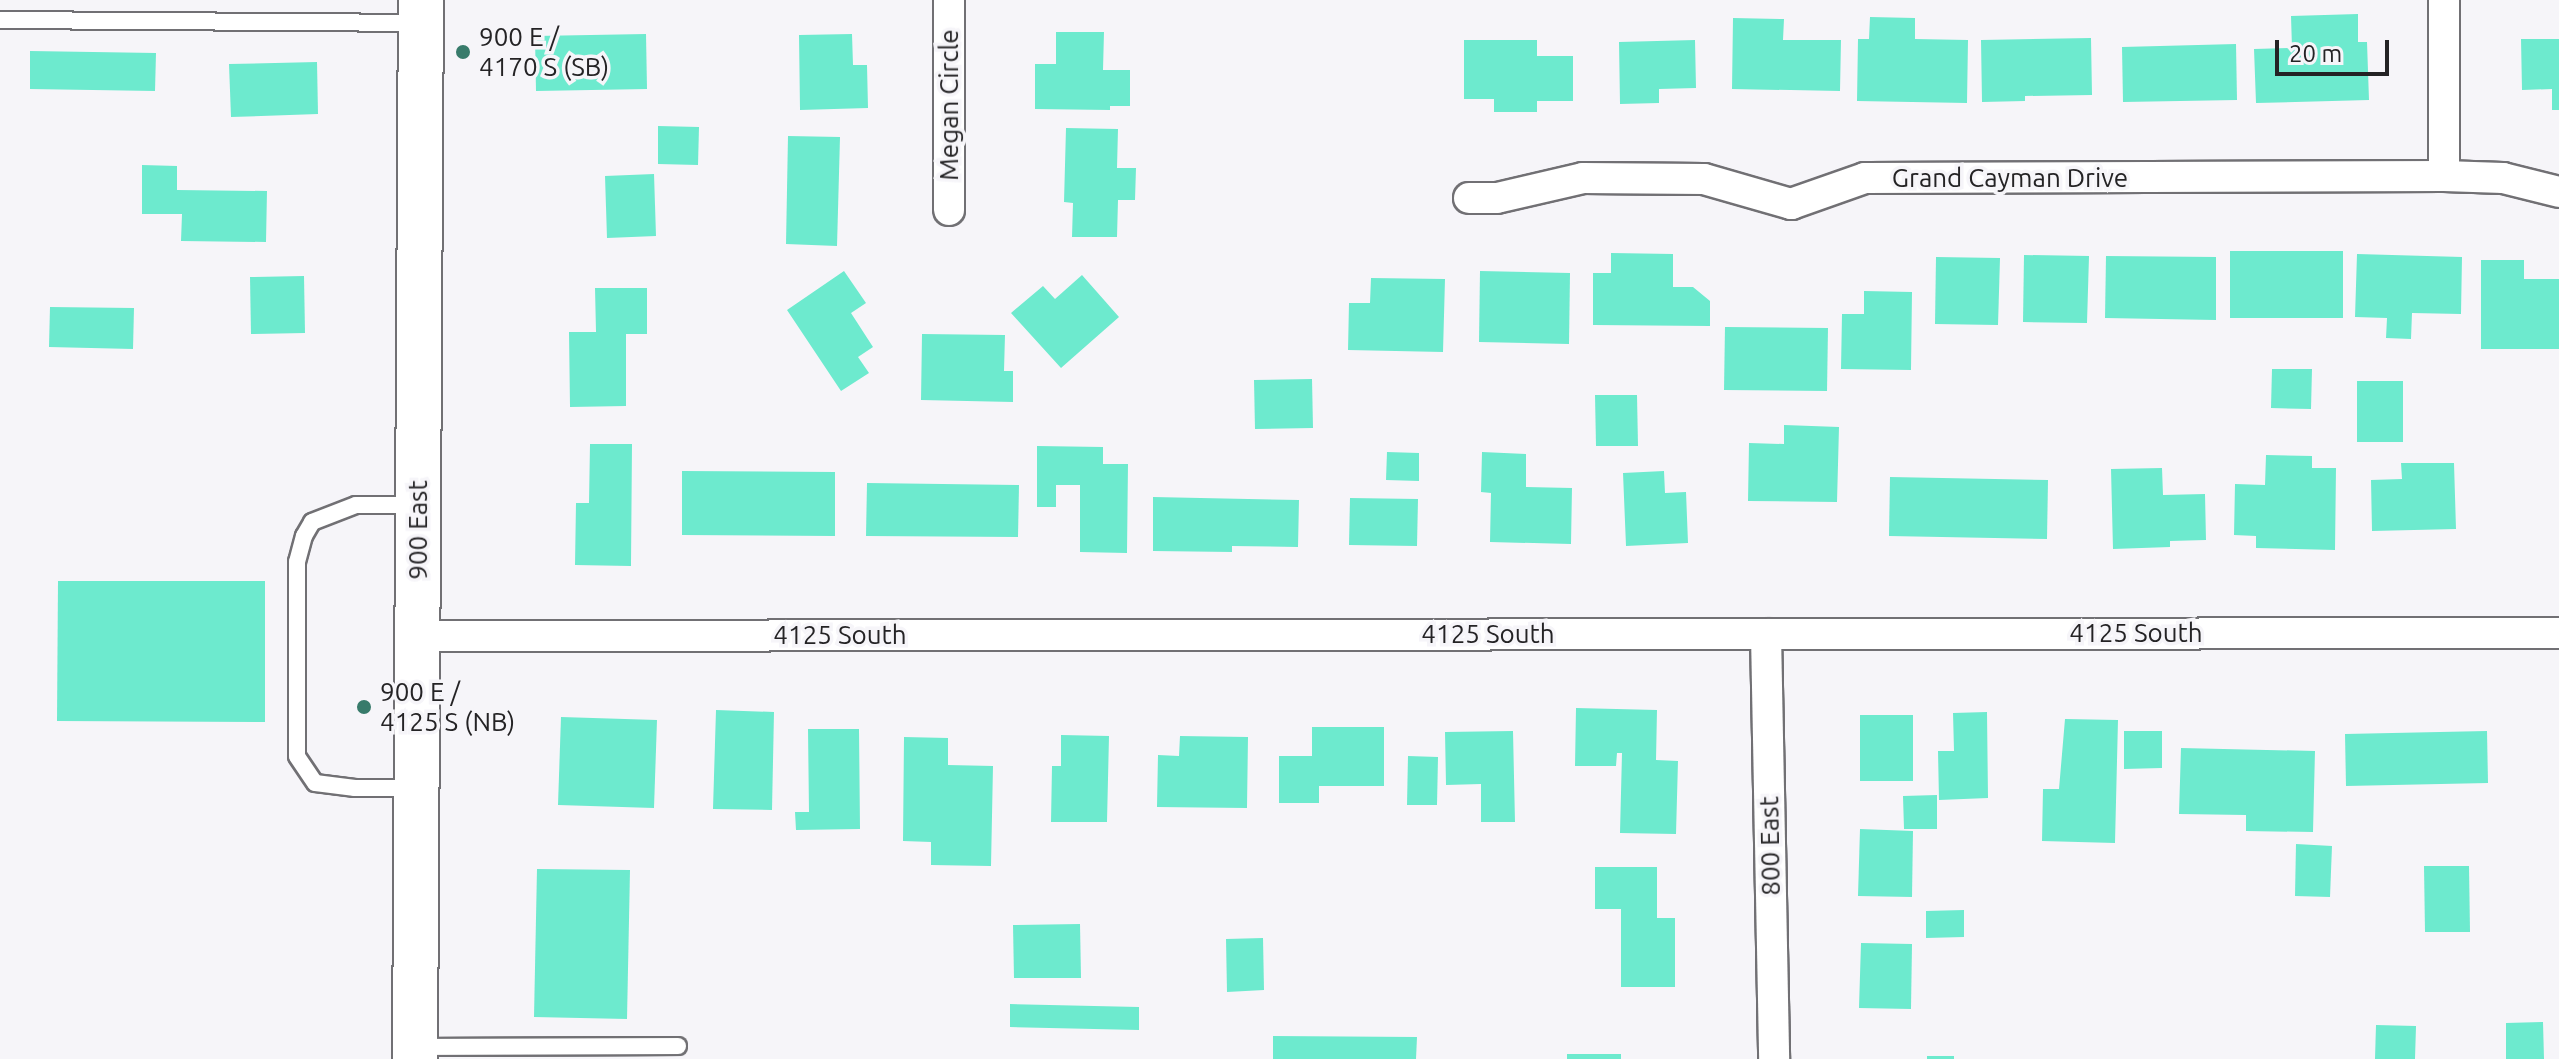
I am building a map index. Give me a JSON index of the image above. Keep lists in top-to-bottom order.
{
  "streets": {
    "main road": ["900 East"],
    "street": [
      "Megan Circle",
      "Grand Cayman Drive",
      "4125 South",
      "800 East"
    ]
  },
  "crossings": [
    ["900 East", "4125 South"],
    ["4125 South", "800 East"]
  ],
  "places": ["900 E / 4170 S (SB)", "900 E / 4125 S (NB)"],
  "scale_bar": "20 m"
}
